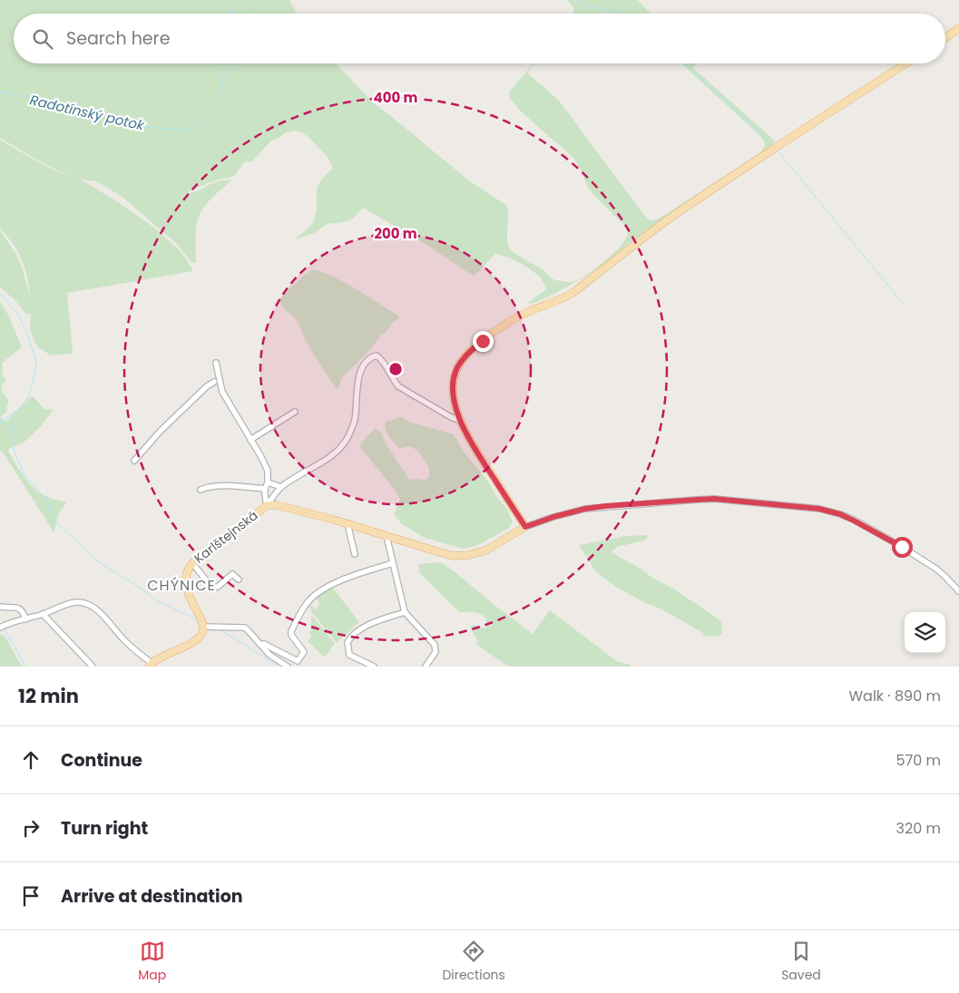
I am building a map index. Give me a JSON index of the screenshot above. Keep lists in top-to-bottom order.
{
  "streets": {
    "main road": ["Karlštejnská"]
  },
  "districts": ["CHÝNICE"],
  "water": ["Radotínský potok"],
  "page": {
    "search": "Search here",
    "heading": ["12 min", "Walk · 890 m"],
    "list": [
      ["Continue", "570 m"],
      ["Turn right", "320 m"],
      "Arrive at destination"
    ],
    "nav": ["Map", "Directions", "Saved"]
  },
  "rings": ["400 m", "200 m"]
}
